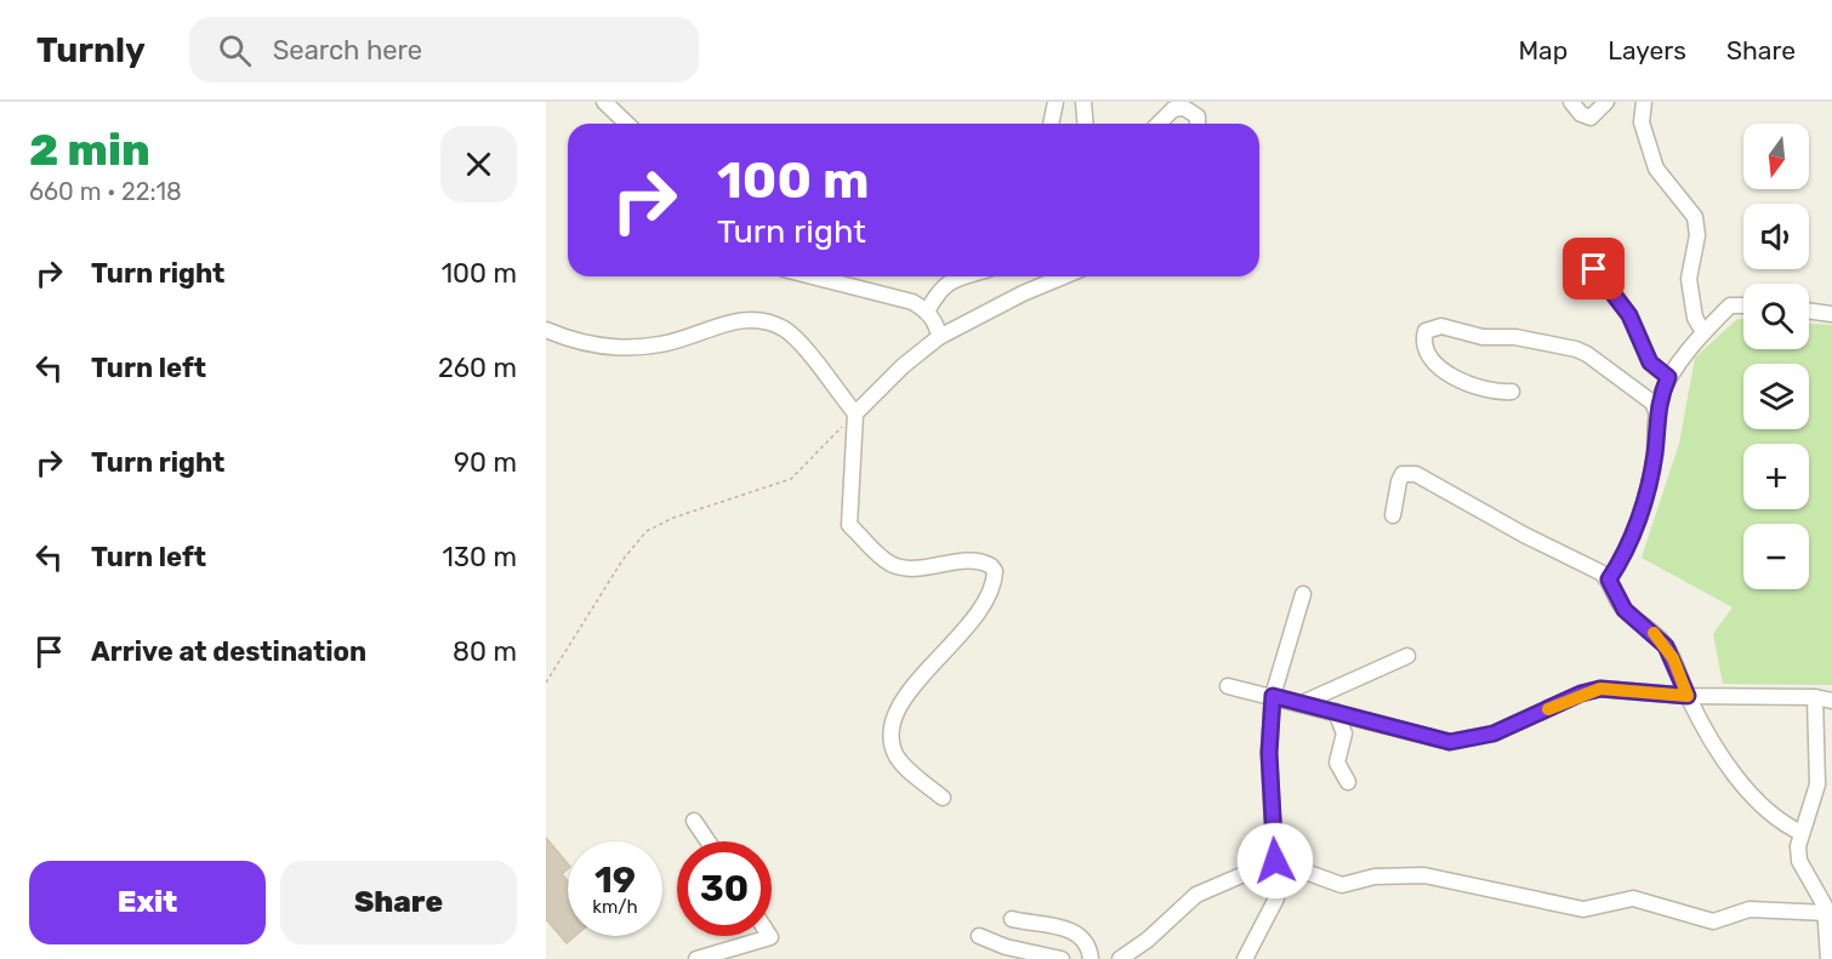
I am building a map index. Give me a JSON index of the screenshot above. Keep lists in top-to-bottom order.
{
  "north": "bottom",
  "page": {
    "header": "Turnly",
    "search": "Search here",
    "nav": ["Map", "Layers", "Share"],
    "heading": ["2 min", "660 m · 22:18"],
    "map_buttons": ["+", "−"],
    "turn": ["100 m", "Turn right"],
    "list": [
      {
        "name": "Turn right",
        "value": "100 m"
      },
      {
        "name": "Turn left",
        "value": "260 m"
      },
      {
        "name": "Turn right",
        "value": "90 m"
      },
      {
        "name": "Turn left",
        "value": "130 m"
      },
      {
        "name": "Arrive at destination",
        "value": "80 m"
      }
    ],
    "speed": "19 km/h",
    "limit": "30",
    "buttons": ["Exit", "Share"]
  }
}
